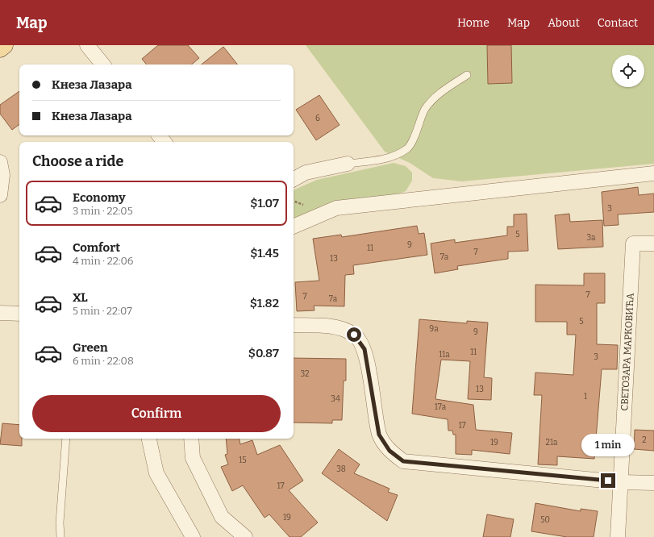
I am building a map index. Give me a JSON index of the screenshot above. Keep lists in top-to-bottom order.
{
  "streets": {
    "street": ["СВЕТОЗАРА МАРКОВИЋА"]
  },
  "house_numbers": [
    "6",
    "3",
    "5",
    "3a",
    "9",
    "11",
    "7",
    "7a",
    "13",
    "7",
    "7",
    "7a",
    "5",
    "9a",
    "9",
    "11",
    "11a",
    "3",
    "32",
    "13",
    "1",
    "34",
    "17a",
    "17",
    "2",
    "19",
    "21a",
    "15",
    "38",
    "17",
    "19",
    "50"
  ],
  "page": {
    "header": "Map",
    "nav": [
      "Home",
      "Map",
      "About",
      "Contact"
    ],
    "banner": ["Кнеза Лазара", "Кнеза Лазара"],
    "heading": "Choose a ride",
    "list": [
      {
        "name": "Economy",
        "note": "3 min · 22:05",
        "value": "$1.07"
      },
      {
        "name": "Comfort",
        "note": "4 min · 22:06",
        "value": "$1.45"
      },
      {
        "name": "XL",
        "note": "5 min · 22:07",
        "value": "$1.82"
      },
      {
        "name": "Green",
        "note": "6 min · 22:08",
        "value": "$0.87"
      }
    ],
    "buttons": "Confirm",
    "bubble": "1 min"
  }
}
